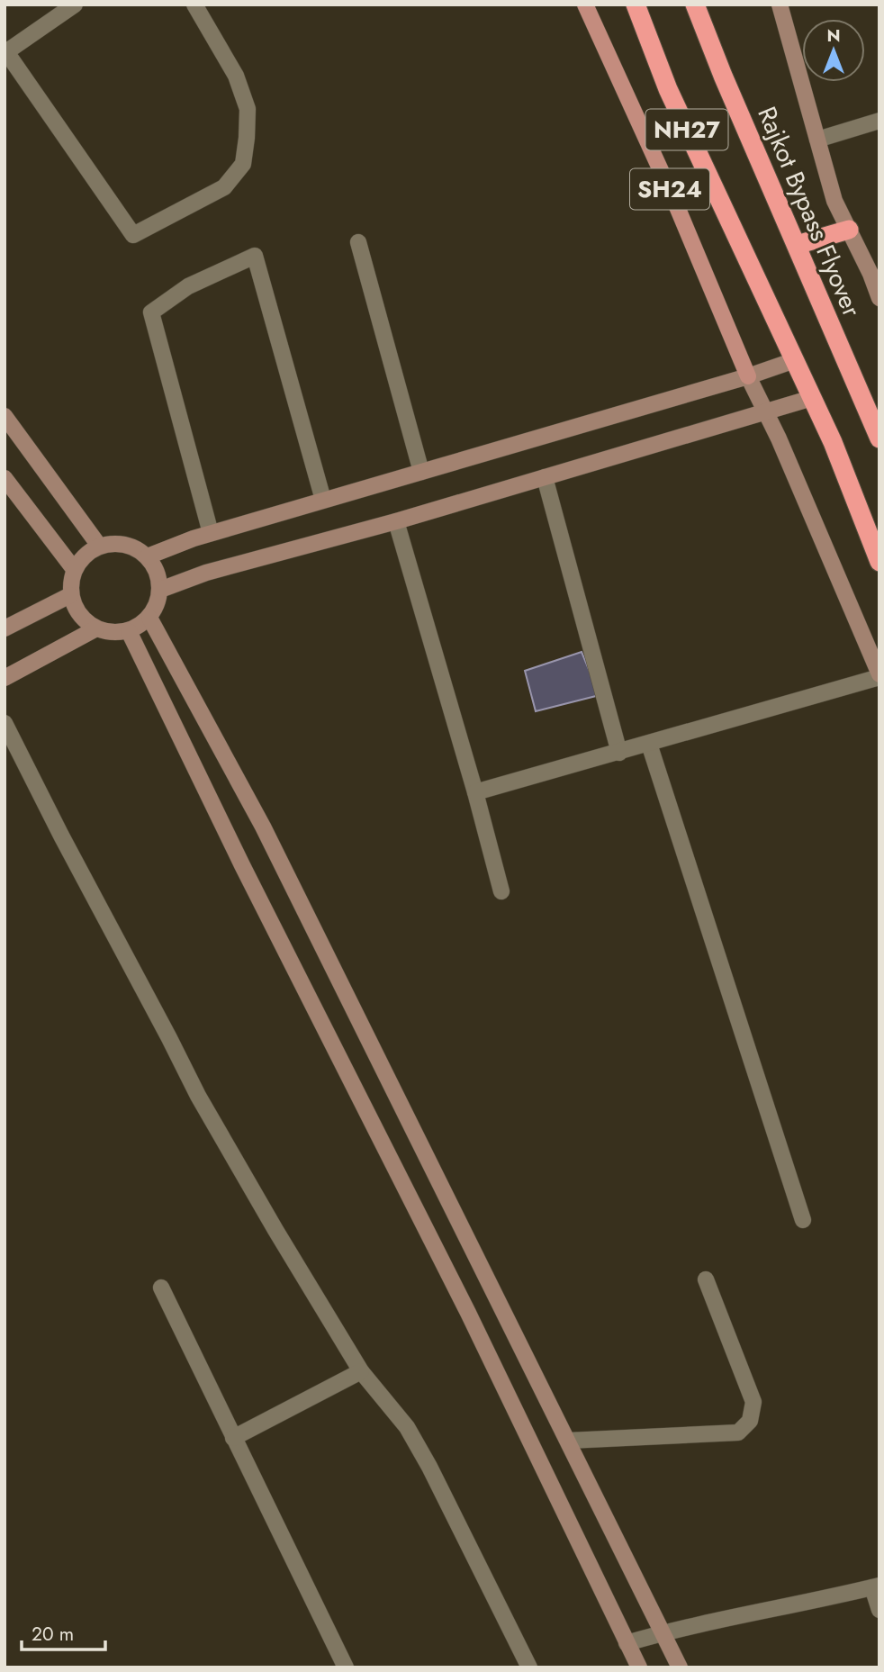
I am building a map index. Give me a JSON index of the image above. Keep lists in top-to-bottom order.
{
  "streets": {
    "highway": ["NH27", "Rajkot Bypass Flyover"],
    "main road": ["SH24"]
  },
  "scale_bar": "20 m",
  "north": "top"
}
